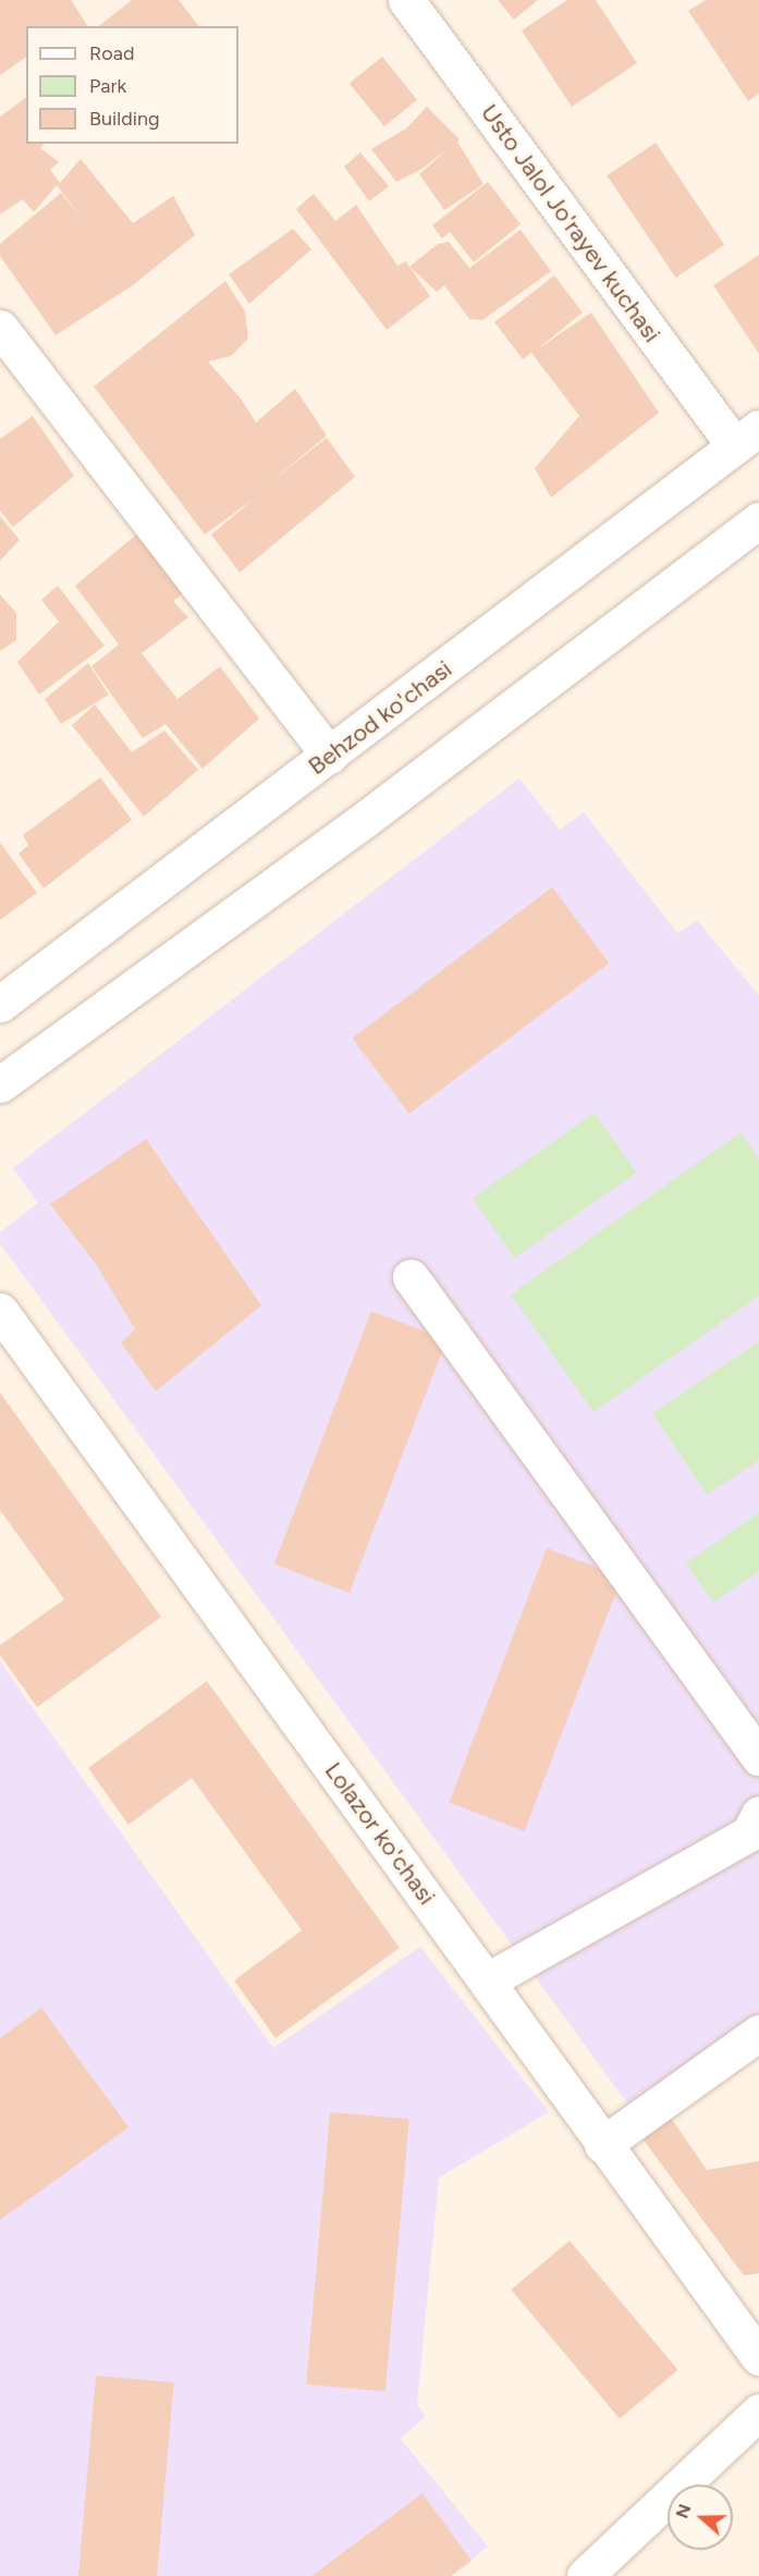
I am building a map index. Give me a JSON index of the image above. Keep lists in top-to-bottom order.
{
  "streets": {
    "street": ["Usto Jalol Jo'rayev kuchasi", "Behzod ko'chasi", "Lolazor ko'chasi"]
  },
  "crossings": [
    ["Usto Jalol Jo'rayev kuchasi", "Behzod ko'chasi"]
  ],
  "legend": ["Road", "Park", "Building"],
  "north": "left"
}
